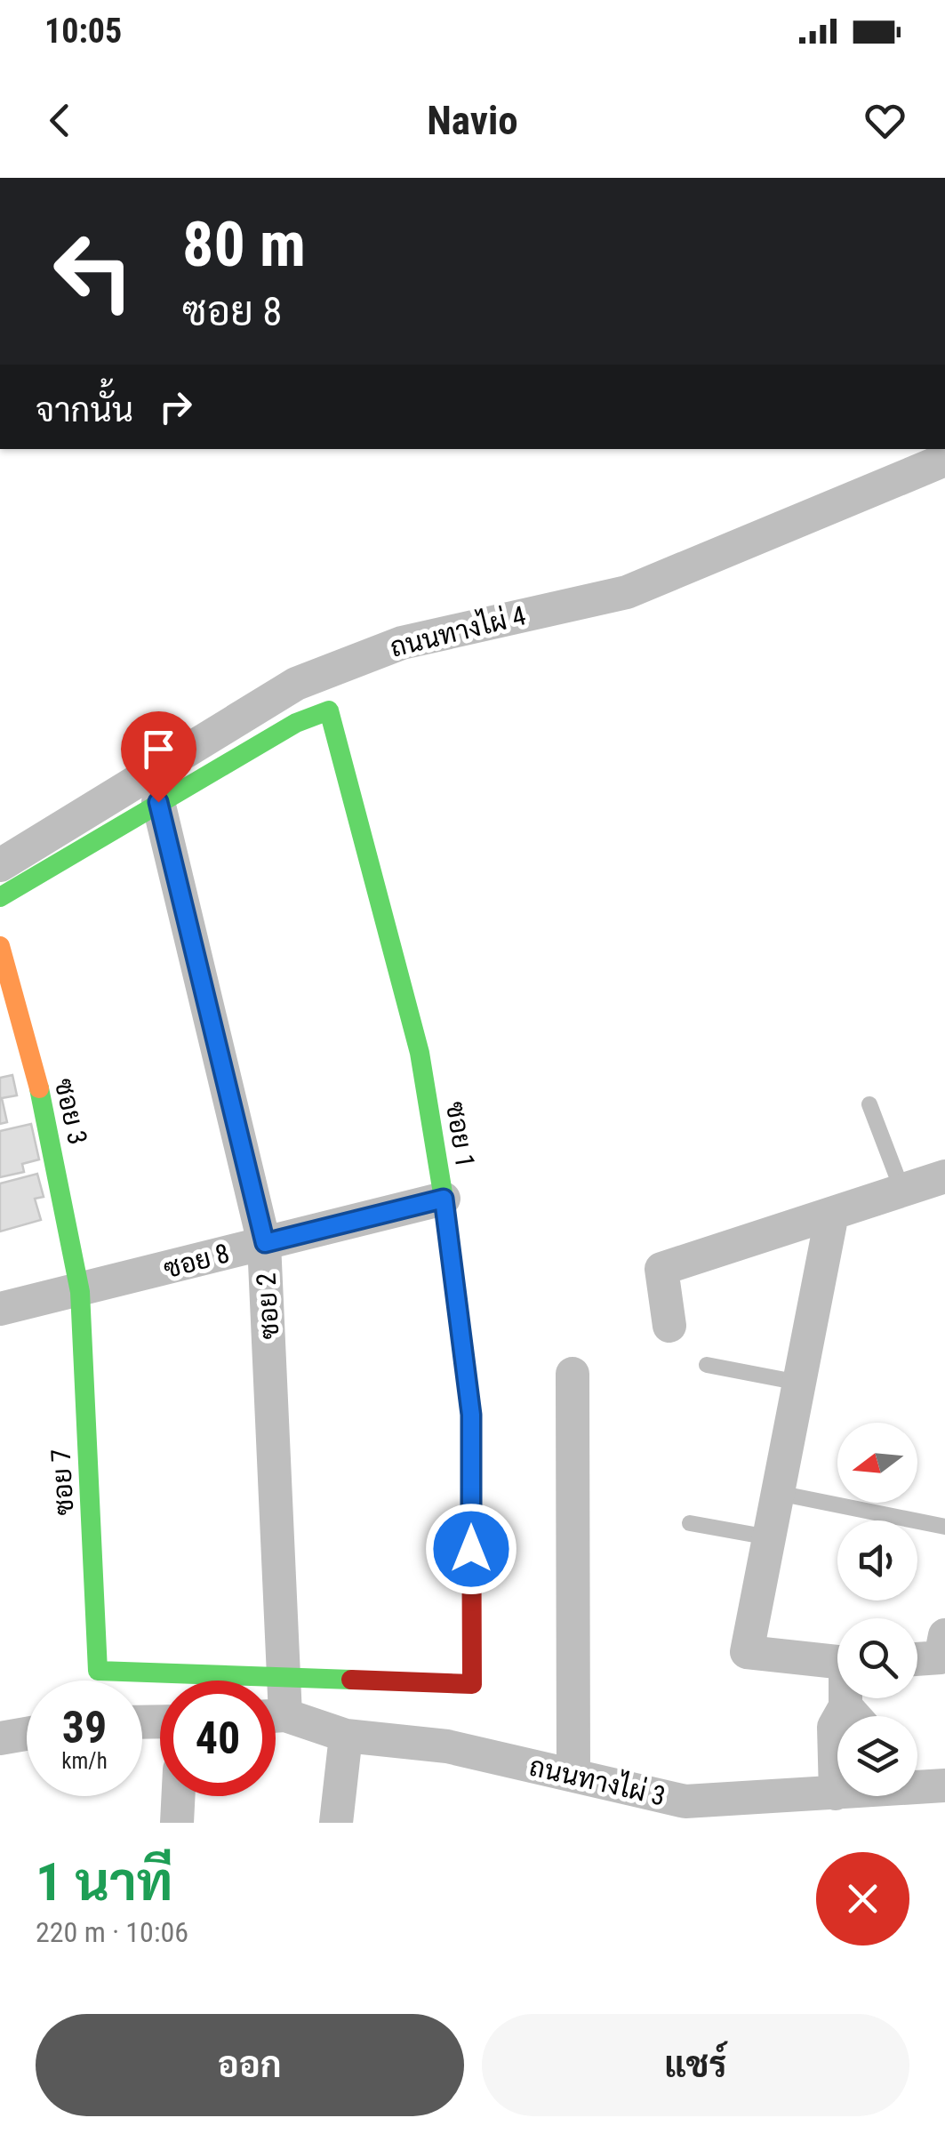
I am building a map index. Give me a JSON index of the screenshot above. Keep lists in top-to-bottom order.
{
  "streets": {
    "street": [
      "ถนนทางไผ่ 4",
      "ซอย 3",
      "ซอย 1",
      "ซอย 8",
      "ซอย 2",
      "ซอย 7",
      "ถนนทางไผ่ 3"
    ]
  },
  "crossings": [
    ["ซอย 3", "ซอย 8"],
    ["ซอย 3", "ซอย 7"],
    ["ซอย 1", "ซอย 8"],
    ["ซอย 1", "ซอย 2"],
    ["ซอย 1", "ซอย 7"],
    ["ซอย 8", "ซอย 2"],
    ["ซอย 8", "ซอย 7"],
    ["ซอย 2", "ซอย 7"]
  ],
  "north": "left",
  "page": {
    "status": "10:05",
    "header": "Navio",
    "turn": ["80 m", "ซอย 8"],
    "then": "จากนั้น",
    "speed": "39 km/h",
    "limit": "40",
    "heading": ["1 นาที", "220 m · 10:06"],
    "buttons": ["ออก", "แชร์"]
  }
}
